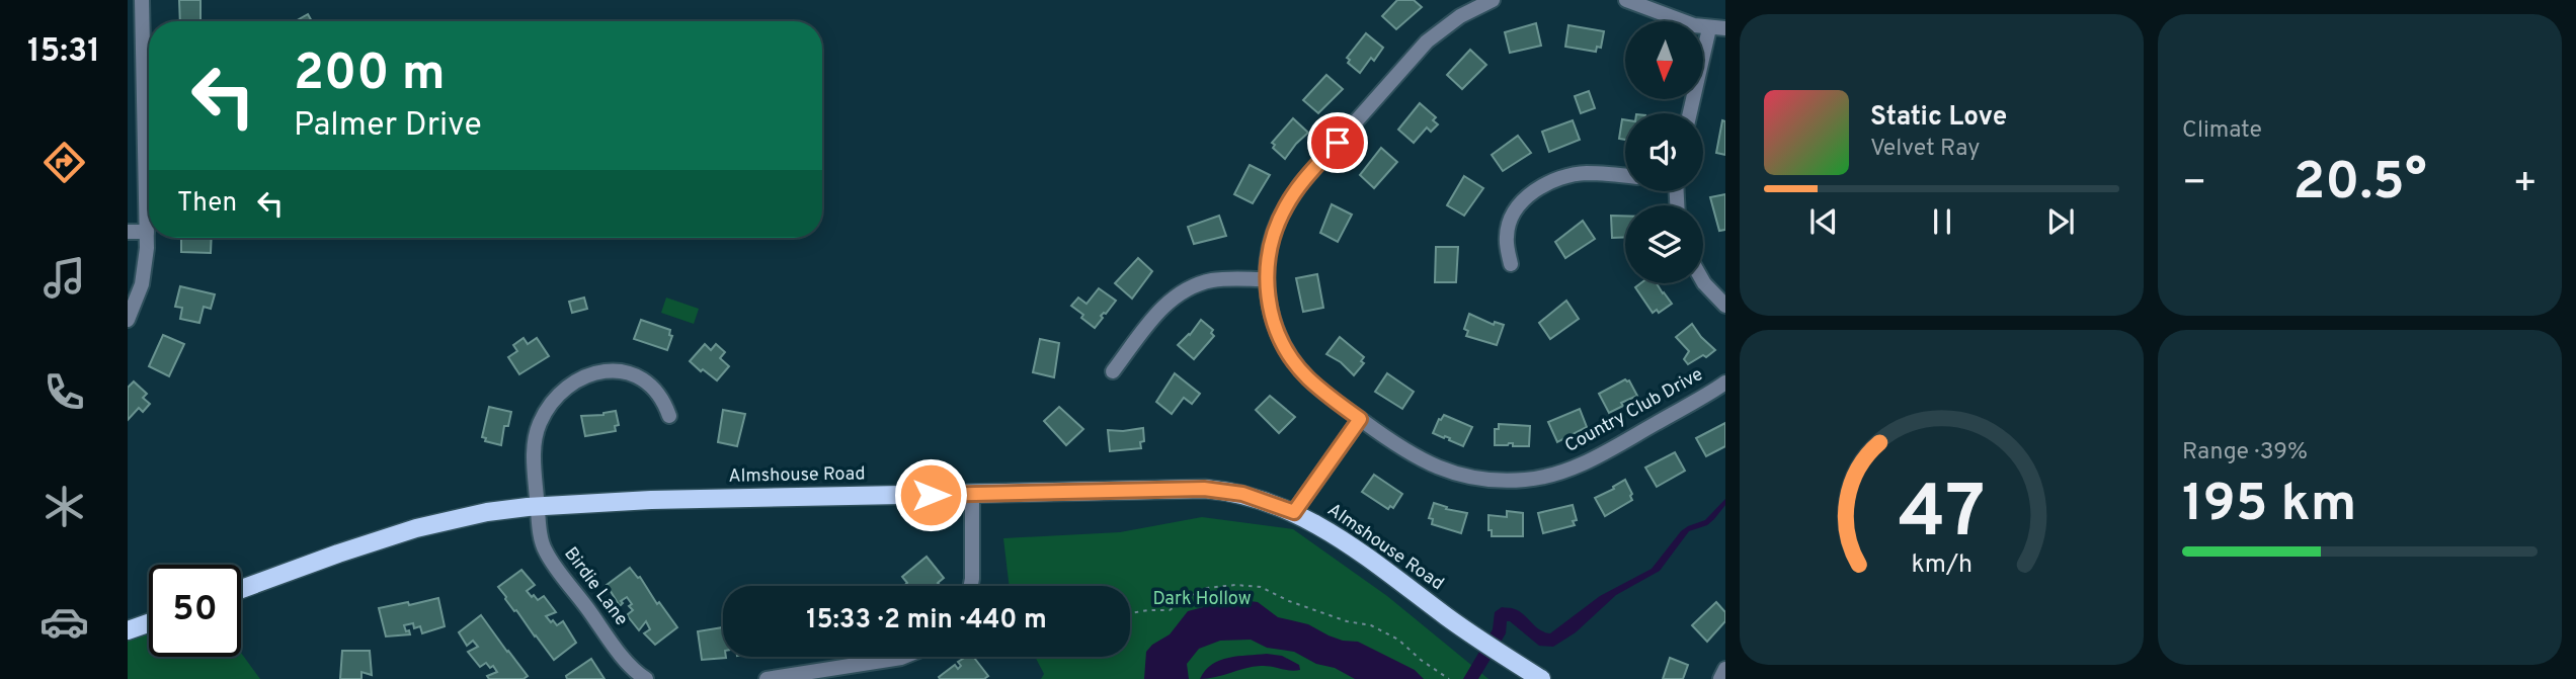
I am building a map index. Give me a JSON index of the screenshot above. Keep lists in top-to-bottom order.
{
  "streets": {
    "main road": ["Almshouse Road"],
    "street": ["Country Club Drive", "Birdie Lane"]
  },
  "crossings": [
    ["Almshouse Road", "Birdie Lane"]
  ],
  "parks": ["Dark Hollow"],
  "north": "bottom",
  "page": {
    "tabs": "15:31",
    "tile": [
      "Climate",
      ["Range · 39%", "195 km"]
    ],
    "turn": ["200 m", "Palmer Drive"],
    "song": ["Static Love", "Velvet Ray"],
    "heat": ["−", "20.5°", "+"],
    "then": "Then",
    "limit": "50",
    "trip": "15:33 · 2 min · 440 m",
    "gauge": ["47", "km/h"]
  }
}
